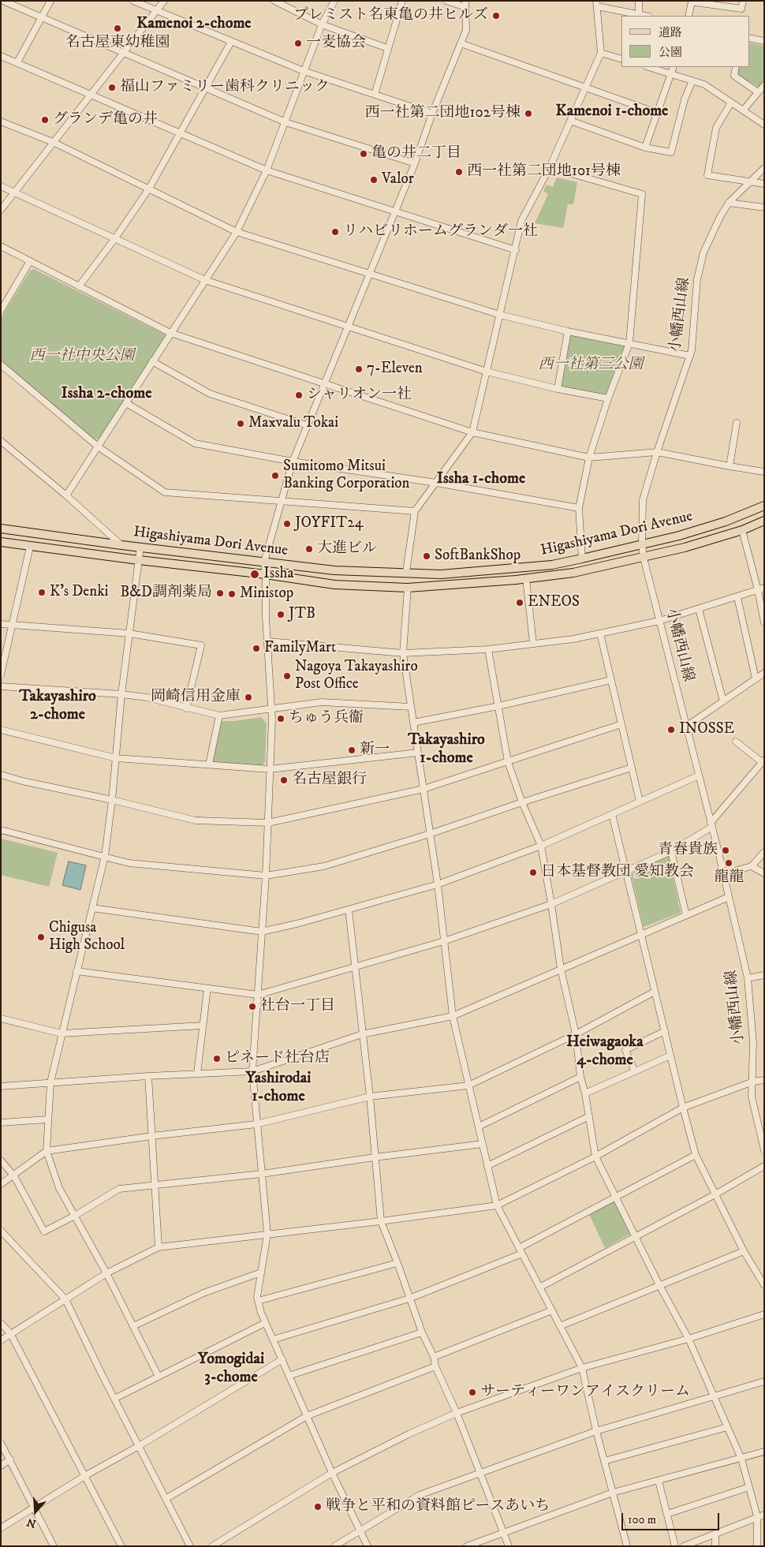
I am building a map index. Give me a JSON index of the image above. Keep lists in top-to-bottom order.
{
  "streets": {
    "main road": ["Higashiyama Dori Avenue"],
    "street": ["小幡西山線"]
  },
  "crossings": [
    ["小幡西山線", "Higashiyama Dori Avenue"]
  ],
  "districts": [
    "Kamenoi 2-chome",
    "Kamenoi 1-chome",
    "Issha 2-chome",
    "Issha 1-chome",
    "Takayashiro 2-chome",
    "Takayashiro 1-chome",
    "Heiwagaoka 4-chome",
    "Yashirodai 1-chome",
    "Yomogidai 3-chome"
  ],
  "parks": ["西一社中央公園", "西一社第三公園"],
  "places": [
    "プレミスト名東亀の井ヒルズ",
    "名古屋東幼稚園",
    "一麦協会",
    "福山ファミリー歯科クリニック",
    "西一社第二団地102号棟",
    "グランデ亀の井",
    "亀の井二丁目",
    "西一社第二団地101号棟",
    "Valor",
    "リハビリホームグランダ一社",
    "7-Eleven",
    "シャリオン一社",
    "Maxvalu Tokai",
    "Sumitomo Mitsui Banking Corporation",
    "JOYFIT24",
    "大進ビル",
    "SoftBankShop",
    "Issha",
    "K's Denki",
    "B&D調剤薬局",
    "Ministop",
    "ENEOS",
    "JTB",
    "FamilyMart",
    "Nagoya Takayashiro Post Office",
    "岡崎信用金庫",
    "ちゅう兵衞",
    "INOSSE",
    "新一",
    "名古屋銀行",
    "青春貴族",
    "龍龍",
    "日本基督教団 愛知教会",
    "Chigusa High School",
    "社台一丁目",
    "ピネード社台店",
    "サーティーワンアイスクリーム",
    "戦争と平和の資料館ピースあいち"
  ],
  "legend": ["道路", "公園"],
  "scale_bar": "100 m",
  "north": "bottom"
}
